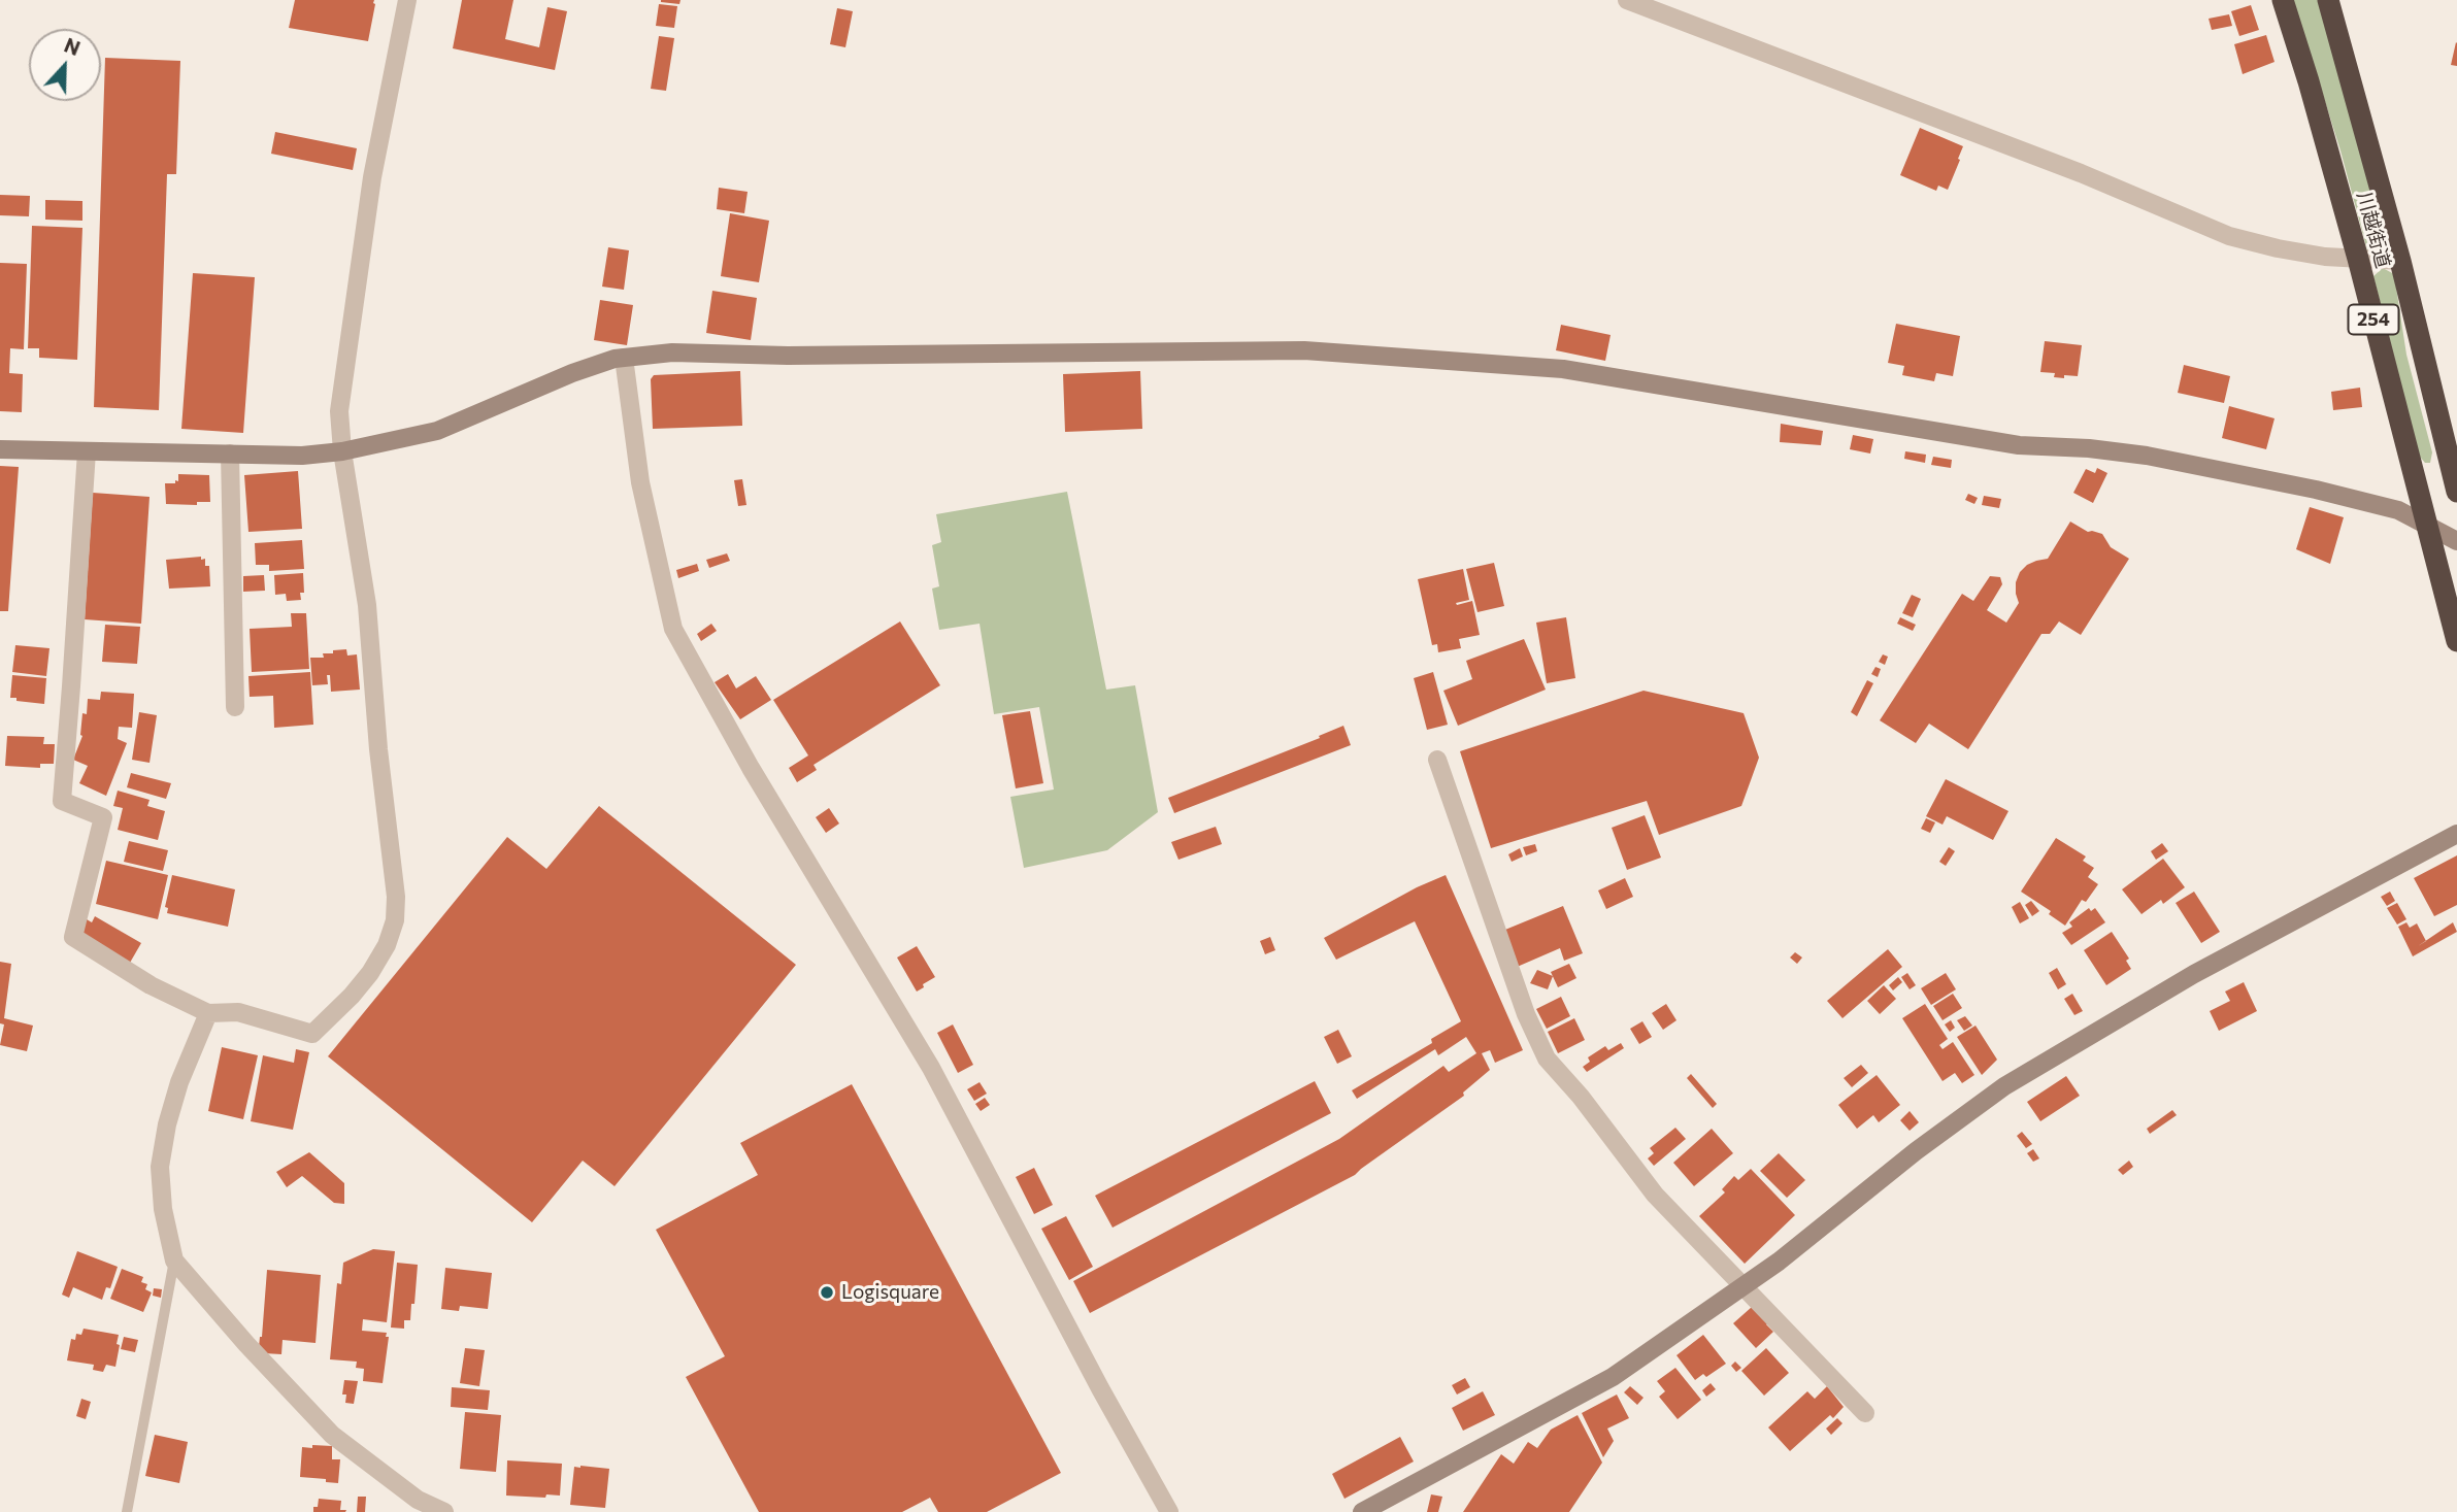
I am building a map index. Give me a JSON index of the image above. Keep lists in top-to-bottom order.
{
  "streets": {
    "highway": ["川越街道", "254"]
  },
  "places": ["Logisquare"],
  "north": "top"
}
